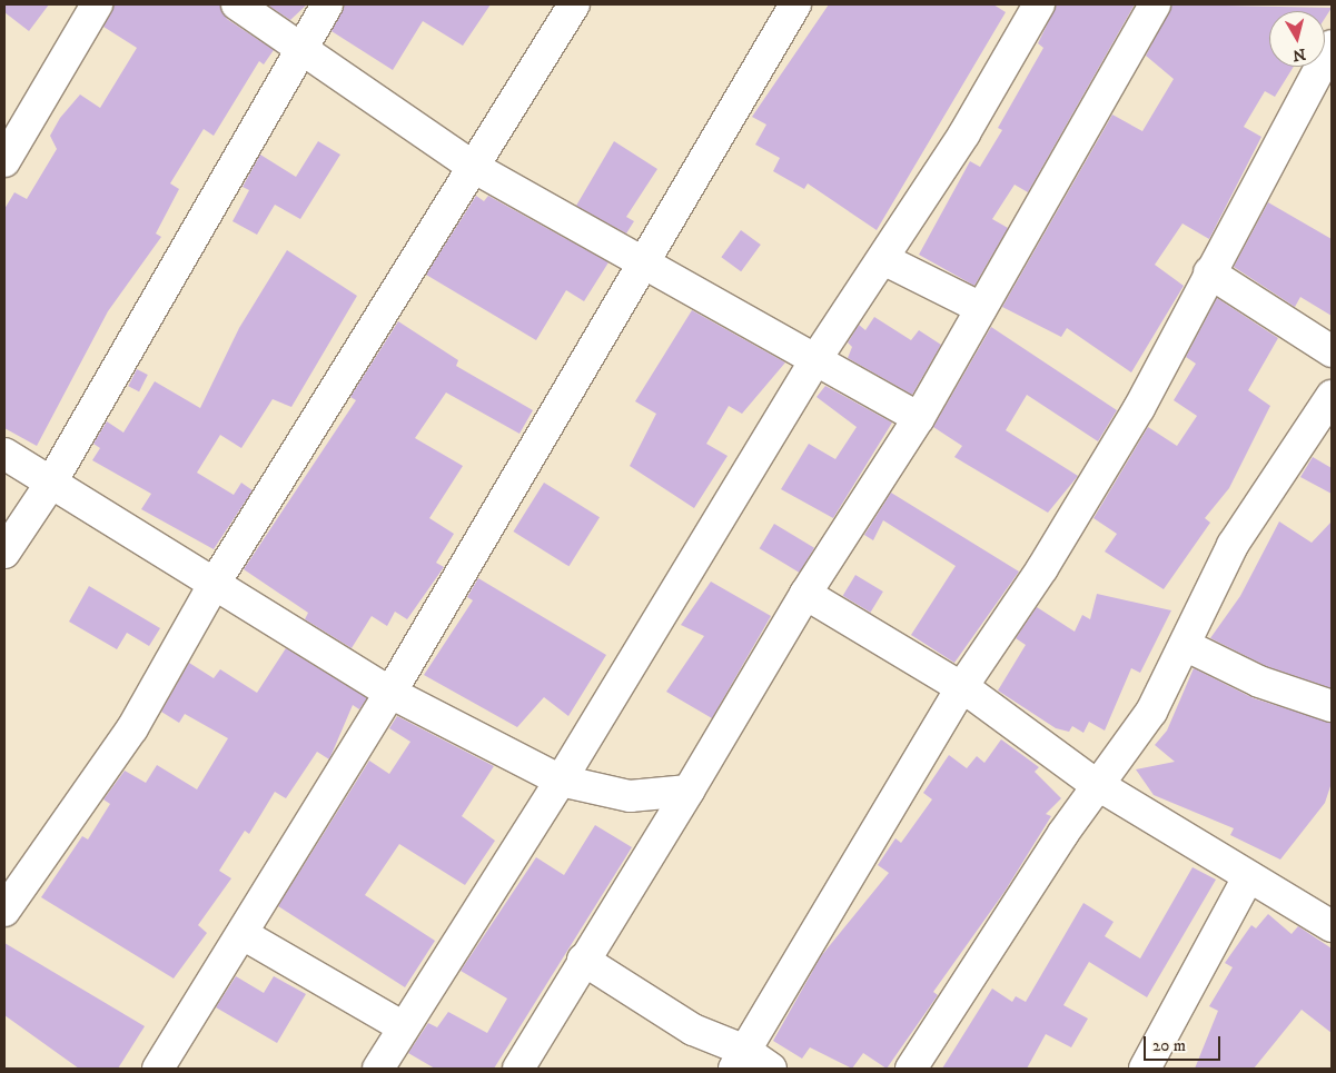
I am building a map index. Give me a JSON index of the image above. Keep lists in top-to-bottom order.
{
  "scale_bar": "20 m",
  "north": "bottom"
}
